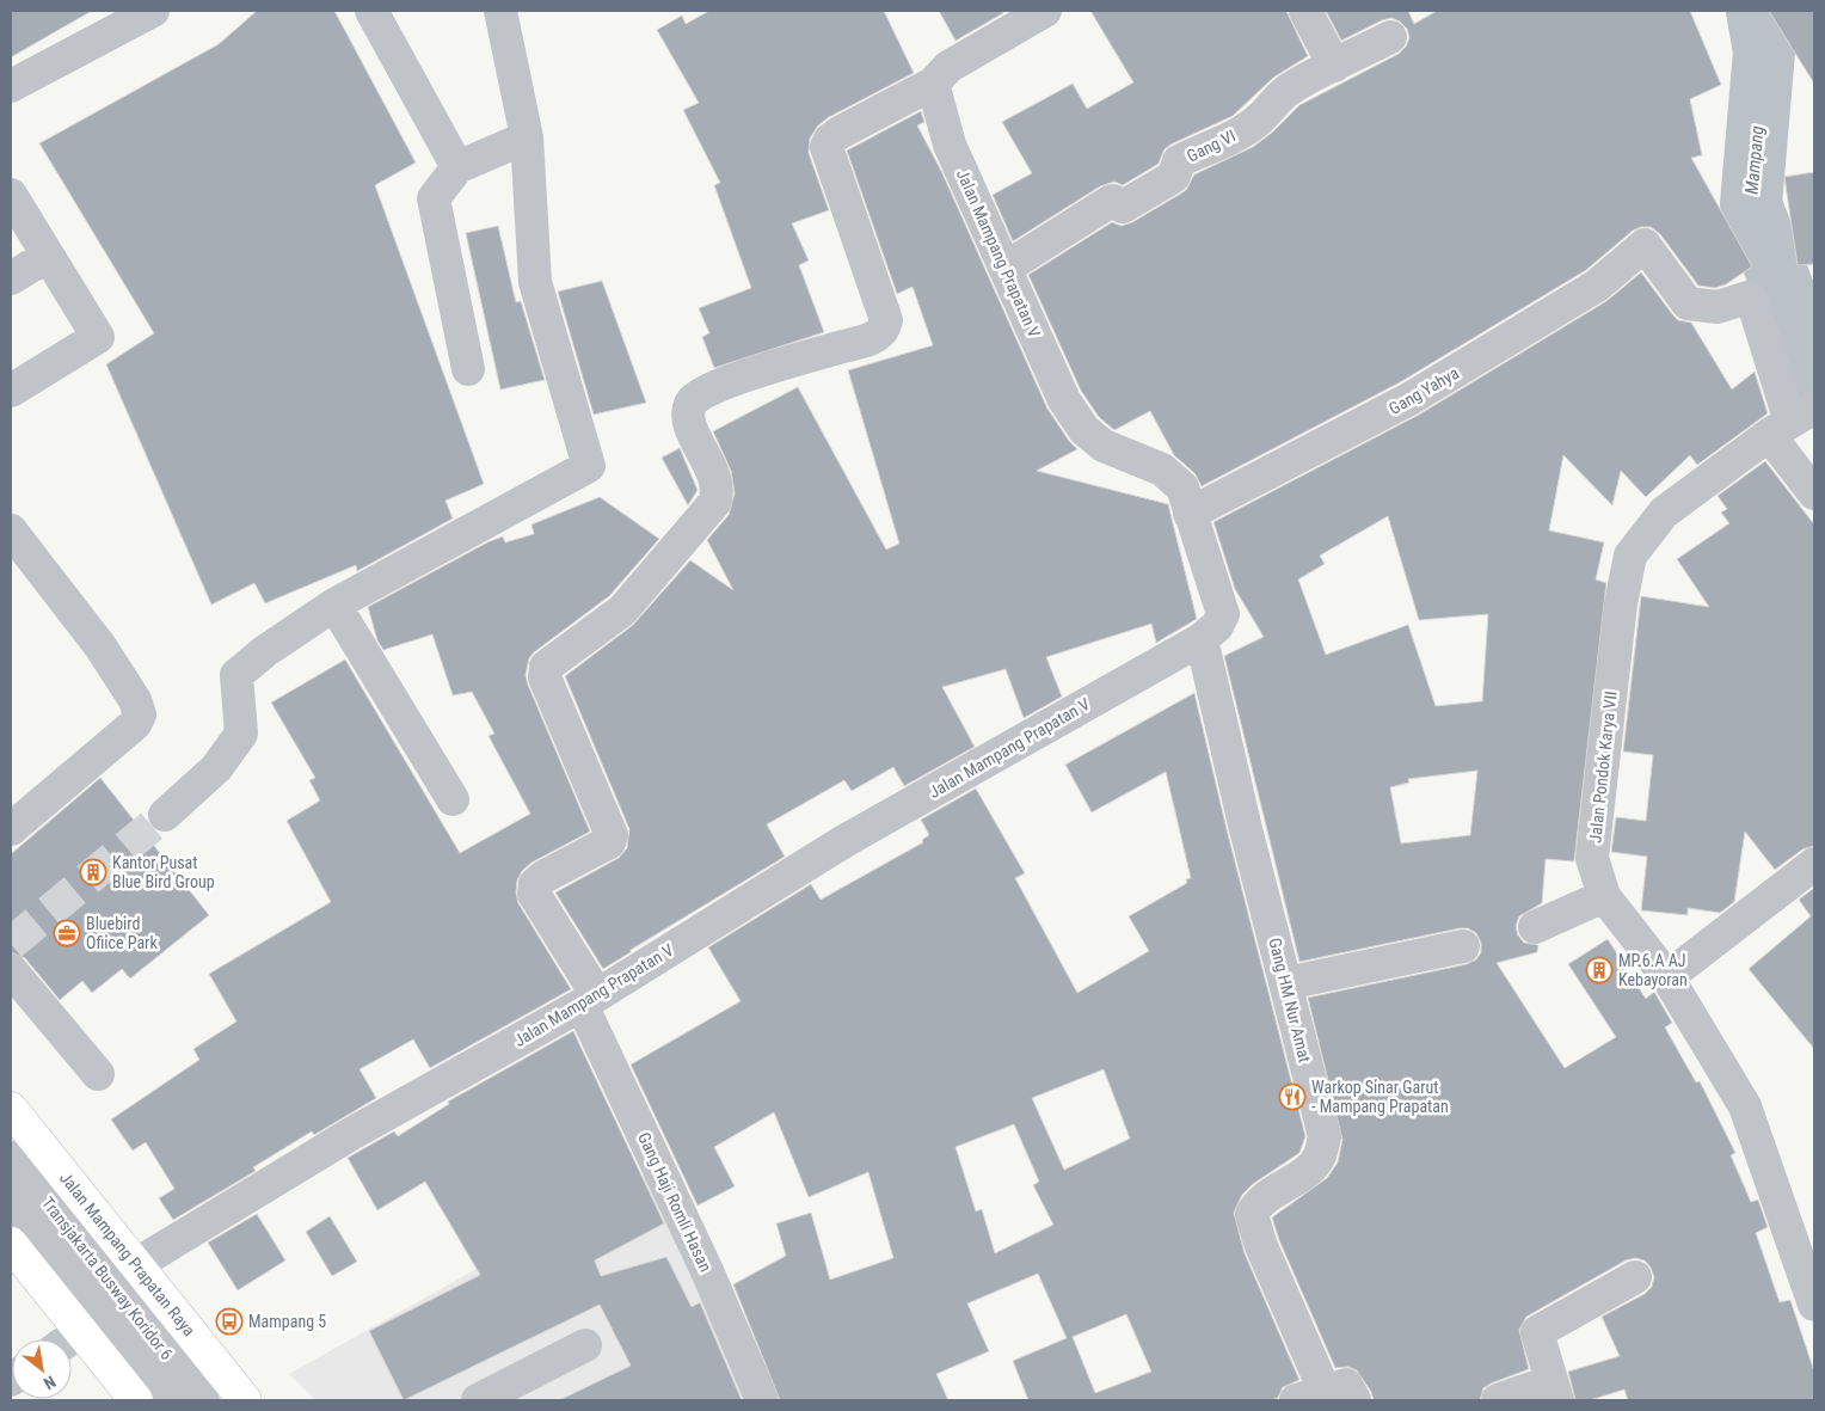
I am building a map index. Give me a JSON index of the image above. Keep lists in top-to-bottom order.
{
  "streets": {
    "main road": ["Jalan Mampang Prapatan Raya"],
    "street": [
      "Gang VI",
      "Jalan Mampang Prapatan V",
      "Gang Yahya",
      "Jalan Pondok Karya VII",
      "Gang HM Nur Amat",
      "Gang Haji Romli Hasan",
      "Transjakarta Busway Koridor 6"
    ]
  },
  "crossings": [
    ["Gang VI", "Jalan Mampang Prapatan V"],
    ["Jalan Mampang Prapatan V", "Gang Yahya"],
    ["Jalan Mampang Prapatan V", "Gang HM Nur Amat"],
    ["Jalan Mampang Prapatan V", "Gang Haji Romli Hasan"],
    ["Jalan Mampang Prapatan V", "Jalan Mampang Prapatan Raya"],
    ["Gang Yahya", "Jalan Pondok Karya VII"]
  ],
  "water": ["Mampang"],
  "places": {
    "building": ["Kantor Pusat Blue Bird Group", "MP.6.A AJ Kebayoran"],
    "office": ["Bluebird Ofiice Park"],
    "restaurant": ["Warkop Sinar Garut - Mampang Prapatan"],
    "bus stop": ["Mampang 5"]
  },
  "north": "bottom right"
}
